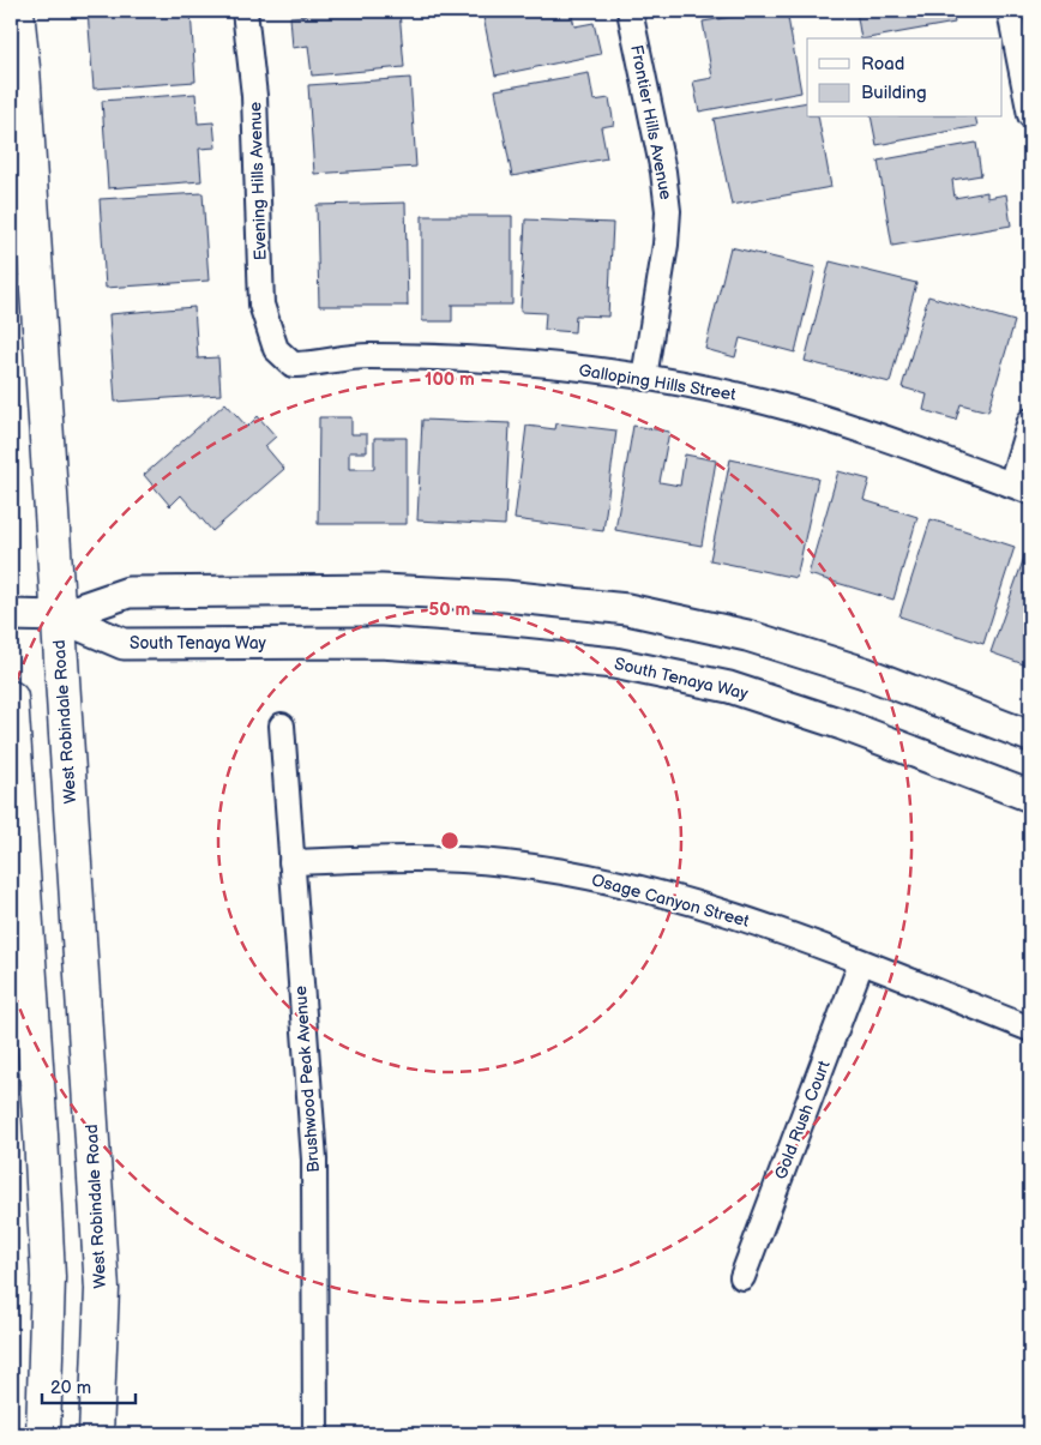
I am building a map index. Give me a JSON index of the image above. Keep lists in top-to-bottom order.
{
  "streets": {
    "main road": ["West Robindale Road"],
    "street": [
      "Frontier Hills Avenue",
      "Evening Hills Avenue",
      "Galloping Hills Street",
      "South Tenaya Way",
      "Osage Canyon Street",
      "Brushwood Peak Avenue",
      "Gold Rush Court"
    ]
  },
  "crossings": [
    ["Frontier Hills Avenue", "Galloping Hills Street"],
    ["Evening Hills Avenue", "Galloping Hills Street"],
    ["South Tenaya Way", "West Robindale Road"],
    ["Osage Canyon Street", "Brushwood Peak Avenue"],
    ["Osage Canyon Street", "Gold Rush Court"]
  ],
  "legend": ["Road", "Building"],
  "scale_bar": "20 m",
  "rings": ["100 m", "50 m"]
}
